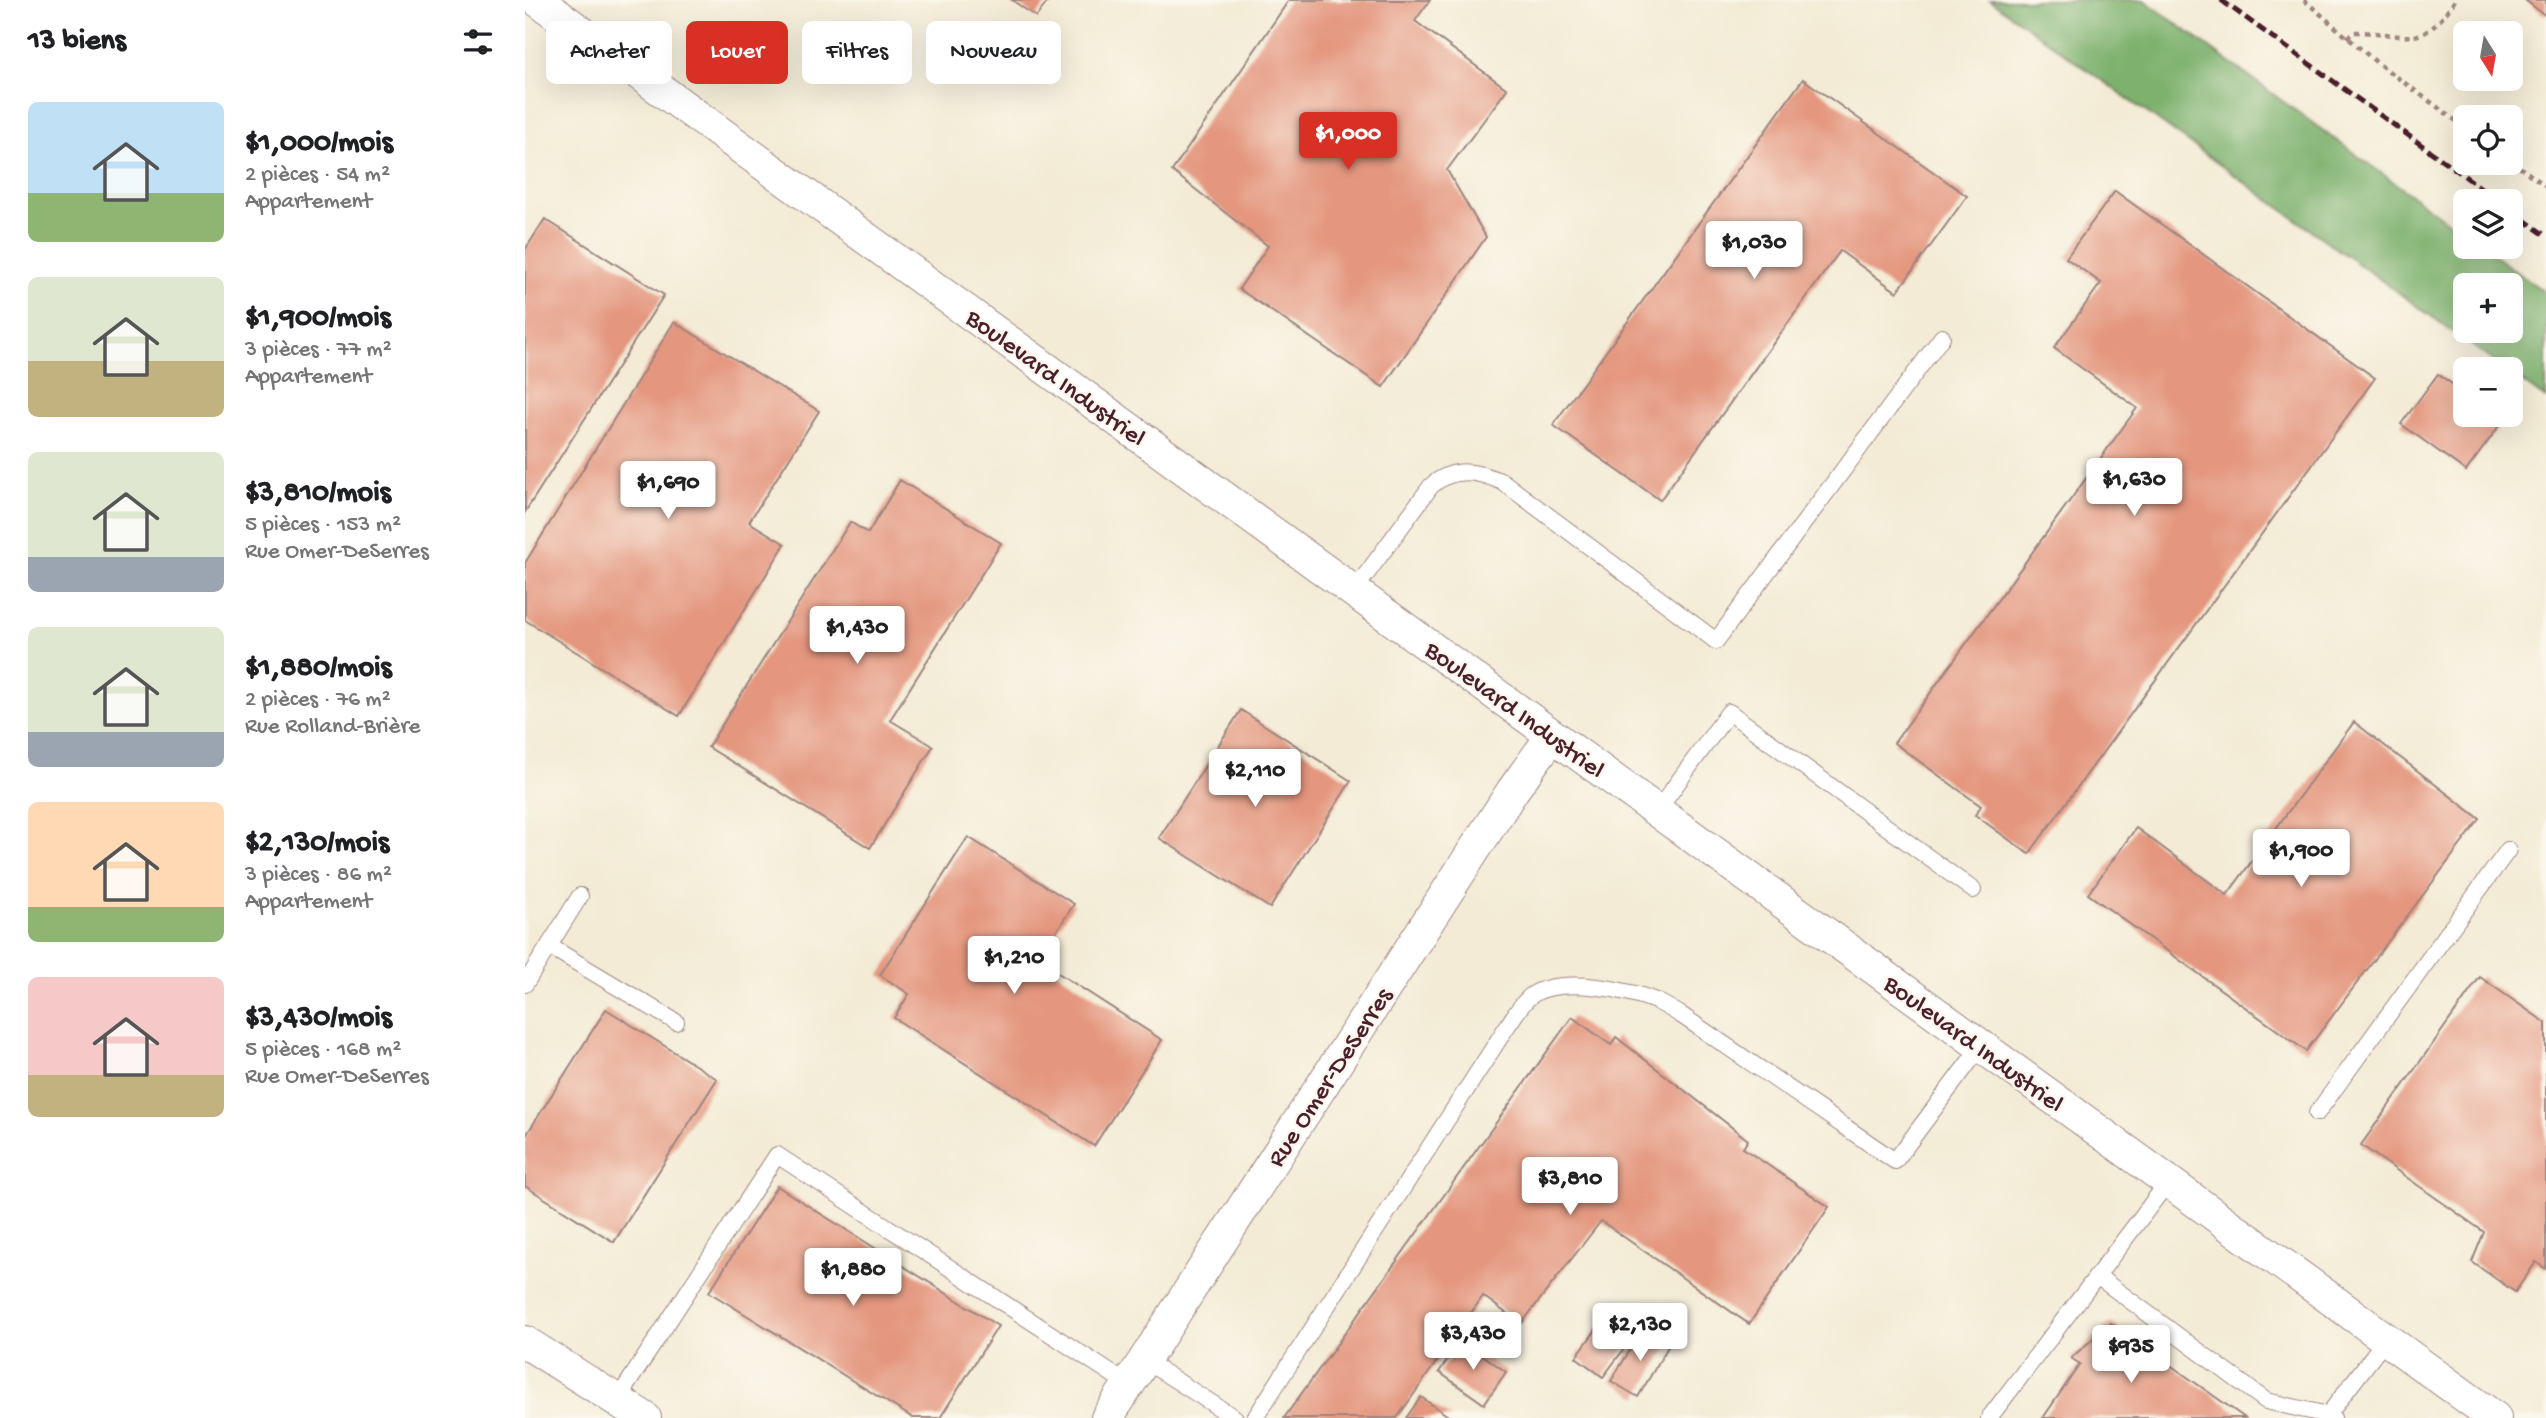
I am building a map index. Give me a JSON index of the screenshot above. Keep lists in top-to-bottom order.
{
  "streets": {
    "street": ["Boulevard Industriel", "Rue Omer-DeSerres"]
  },
  "crossings": [
    ["Boulevard Industriel", "Rue Omer-DeSerres"]
  ],
  "north": "bottom",
  "page": {
    "heading": "13 biens",
    "map_buttons": ["+", "−"],
    "chip": [
      "Acheter",
      "Louer",
      "Filtres",
      "Nouveau"
    ],
    "list": [
      {
        "name": "$1,000/mois",
        "note": "2 pièces · 54 m² · Appartement"
      },
      {
        "name": "$1,900/mois",
        "note": "3 pièces · 77 m² · Appartement"
      },
      {
        "name": "$3,810/mois",
        "note": "5 pièces · 153 m² · Rue Omer-DeSerres"
      },
      {
        "name": "$1,880/mois",
        "note": "2 pièces · 76 m² · Rue Rolland-Brière"
      },
      {
        "name": "$2,130/mois",
        "note": "3 pièces · 86 m² · Appartement"
      },
      {
        "name": "$3,430/mois",
        "note": "5 pièces · 168 m² · Rue Omer-DeSerres"
      }
    ],
    "price": [
      "$1,000",
      "$1,030",
      "$1,630",
      "$1,690",
      "$1,430",
      "$2,110",
      "$1,900",
      "$1,210",
      "$3,810",
      "$1,880",
      "$2,130",
      "$3,430",
      "$935"
    ]
  }
}
